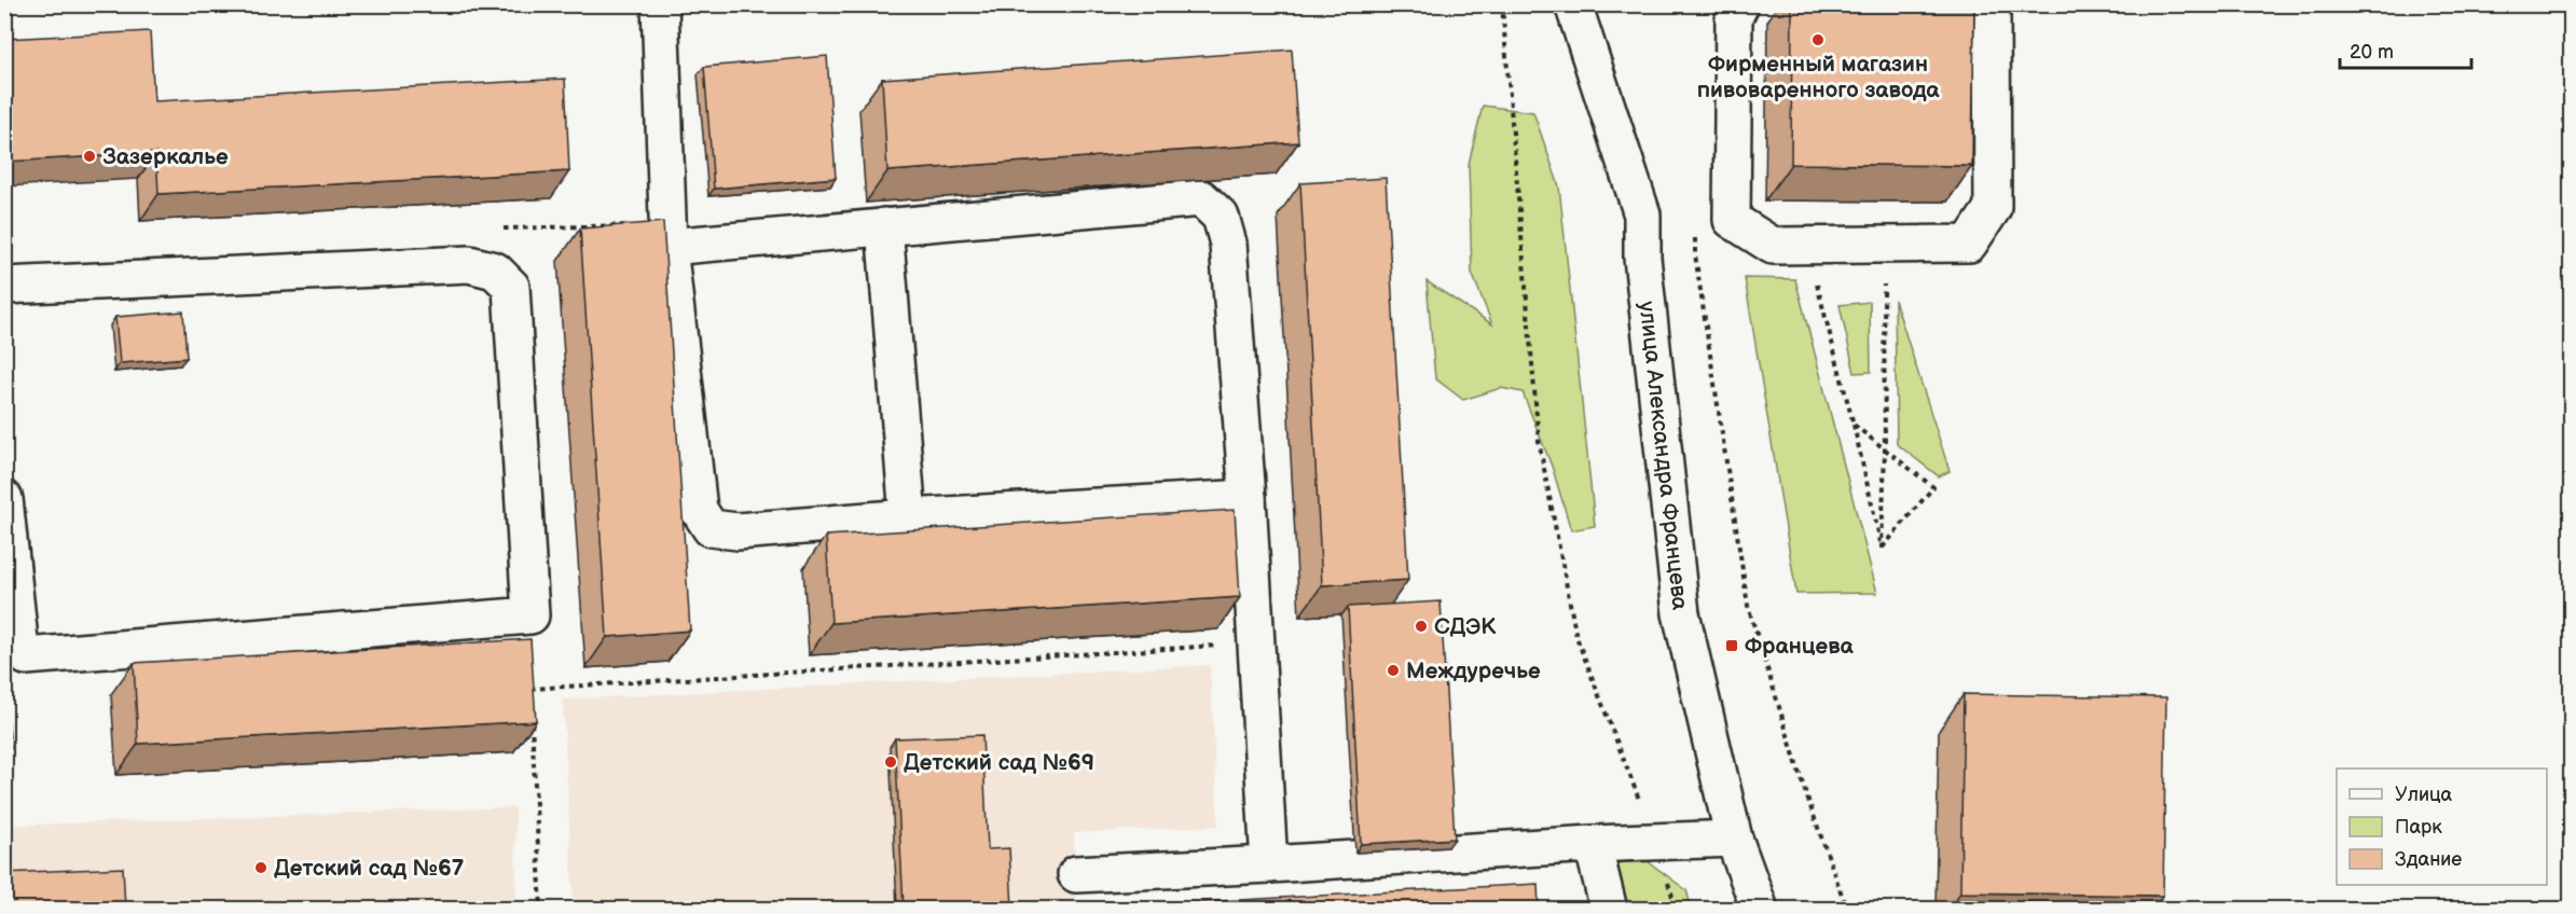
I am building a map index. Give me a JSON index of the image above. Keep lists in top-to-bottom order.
{
  "streets": {
    "street": ["улица Александра Францева"]
  },
  "places": {
    "other": [
      "Фирменный магазин пивоваренного завода",
      "Зазеркалье",
      "СДЭК",
      "Междуречье",
      "Детский сад №69",
      "Детский сад №67"
    ],
    "transit": ["Францева"]
  },
  "legend": ["Улица", "Парк", "Здание"],
  "scale_bar": "20 m"
}
